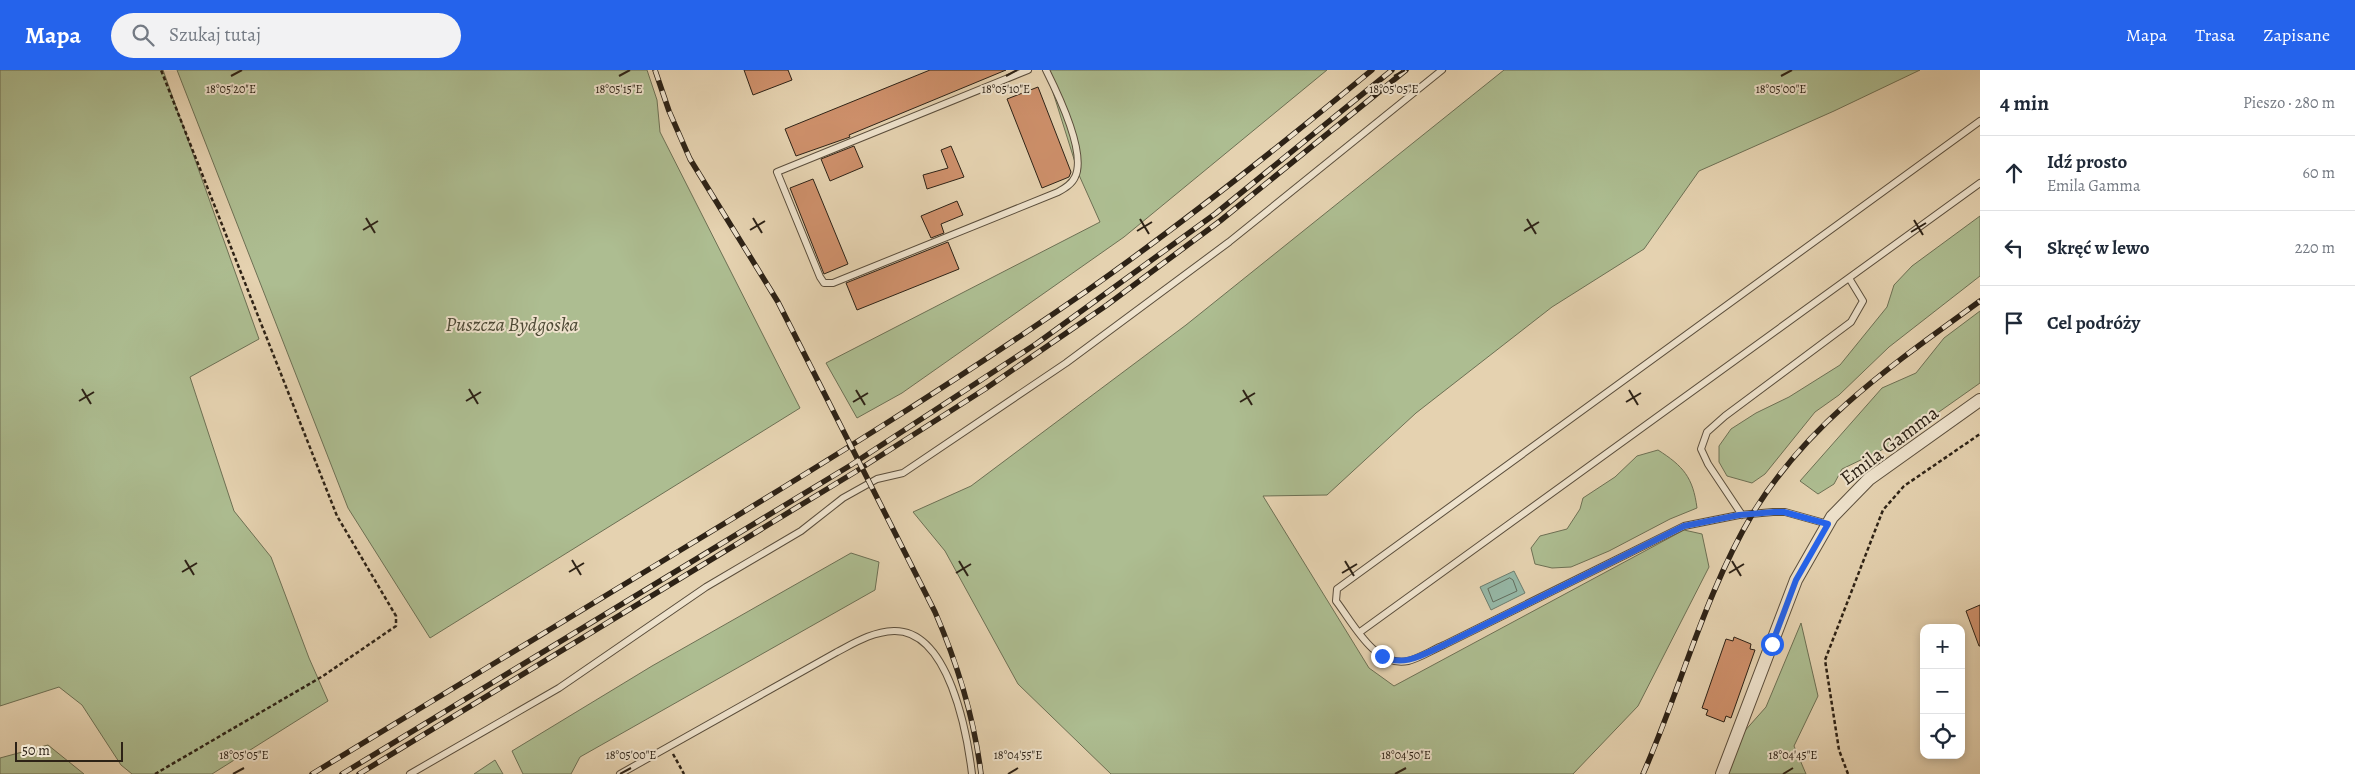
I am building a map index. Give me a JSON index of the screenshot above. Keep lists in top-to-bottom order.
{
  "streets": {
    "street": ["Emila Gamma"]
  },
  "parks": ["Puszcza Bydgoska"],
  "scale_bar": "50 m",
  "page": {
    "header": "Mapa",
    "search": "Szukaj tutaj",
    "nav": ["Mapa", "Trasa", "Zapisane"],
    "heading": ["4 min", "Pieszo · 280 m"],
    "list": [
      ["Idź prosto", "Emila Gamma", "60 m"],
      ["Skręć w lewo", "220 m"],
      "Cel podróży"
    ],
    "map_buttons": ["+", "−"],
    "scale": "50 m"
  },
  "coordinates": [
    "18°05'20\"E",
    "18°05'15\"E",
    "18°05'10\"E",
    "18°05'05\"E",
    "18°05'00\"E",
    "18°04'55\"E",
    "18°04'50\"E",
    "18°04'45\"E"
  ]
}
